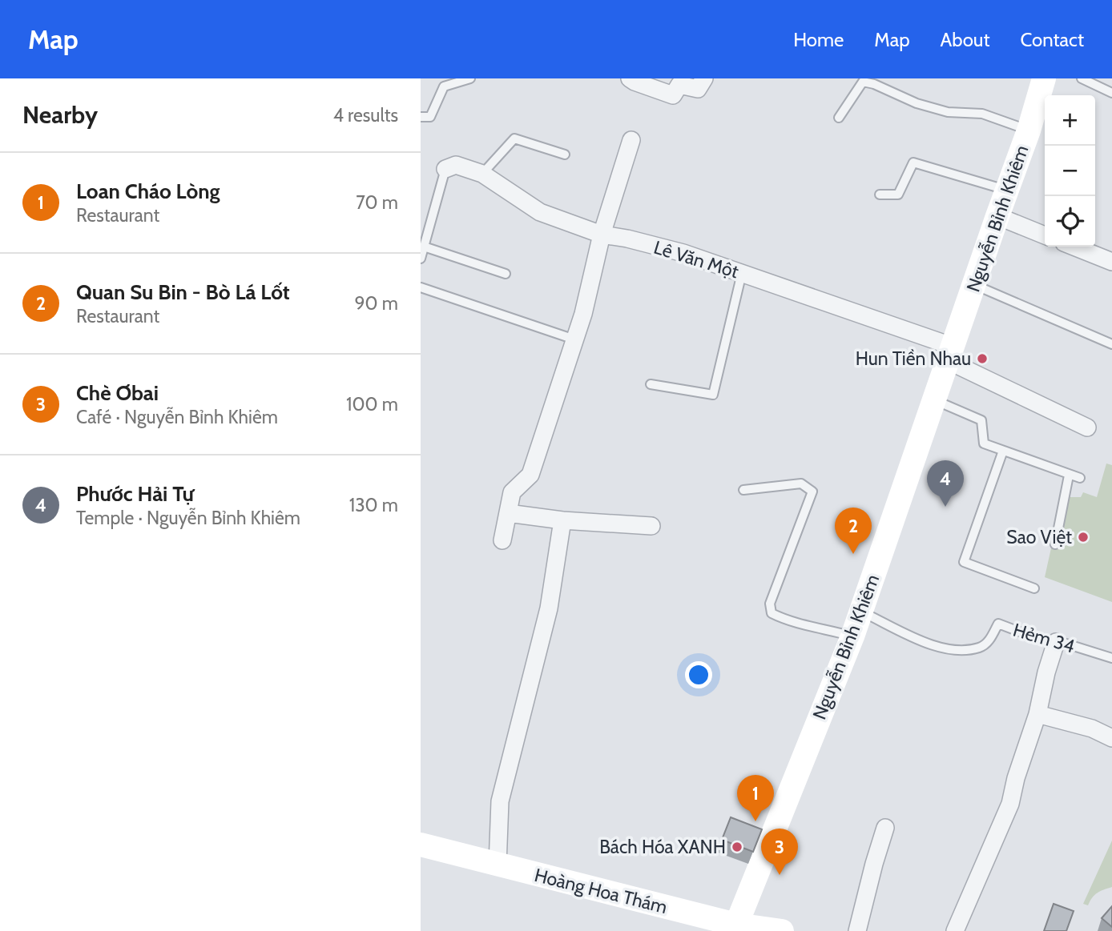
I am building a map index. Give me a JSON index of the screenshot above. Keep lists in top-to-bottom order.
{
  "streets": {
    "street": ["Nguyễn Bỉnh Khiêm", "Lê Văn Một", "Hoàng Hoa Thám"],
    "lane": ["Hẻm 34"]
  },
  "crossings": [
    ["Nguyễn Bỉnh Khiêm", "Lê Văn Một"],
    ["Nguyễn Bỉnh Khiêm", "Hẻm 34"],
    ["Nguyễn Bỉnh Khiêm", "Hoàng Hoa Thám"]
  ],
  "places": ["Hun Tiền Nhau", "Sao Việt", "Bách Hóa XANH"],
  "page": {
    "header": "Map",
    "nav": [
      "Home",
      "Map",
      "About",
      "Contact"
    ],
    "heading": ["Nearby", "4 results"],
    "map_buttons": ["+", "−"],
    "list": [
      {
        "mark": "1",
        "name": "Loan Cháo Lòng",
        "note": "Restaurant",
        "value": "70 m"
      },
      {
        "mark": "2",
        "name": "Quan Su Bin - Bò Lá Lốt",
        "note": "Restaurant",
        "value": "90 m"
      },
      {
        "mark": "3",
        "name": "Chè Ơbai",
        "note": "Café · Nguyễn Bỉnh Khiêm",
        "value": "100 m"
      },
      {
        "mark": "4",
        "name": "Phước Hải Tự",
        "note": "Temple · Nguyễn Bỉnh Khiêm",
        "value": "130 m"
      }
    ],
    "pins": [
      "4",
      "2",
      "1",
      "3"
    ]
  }
}
